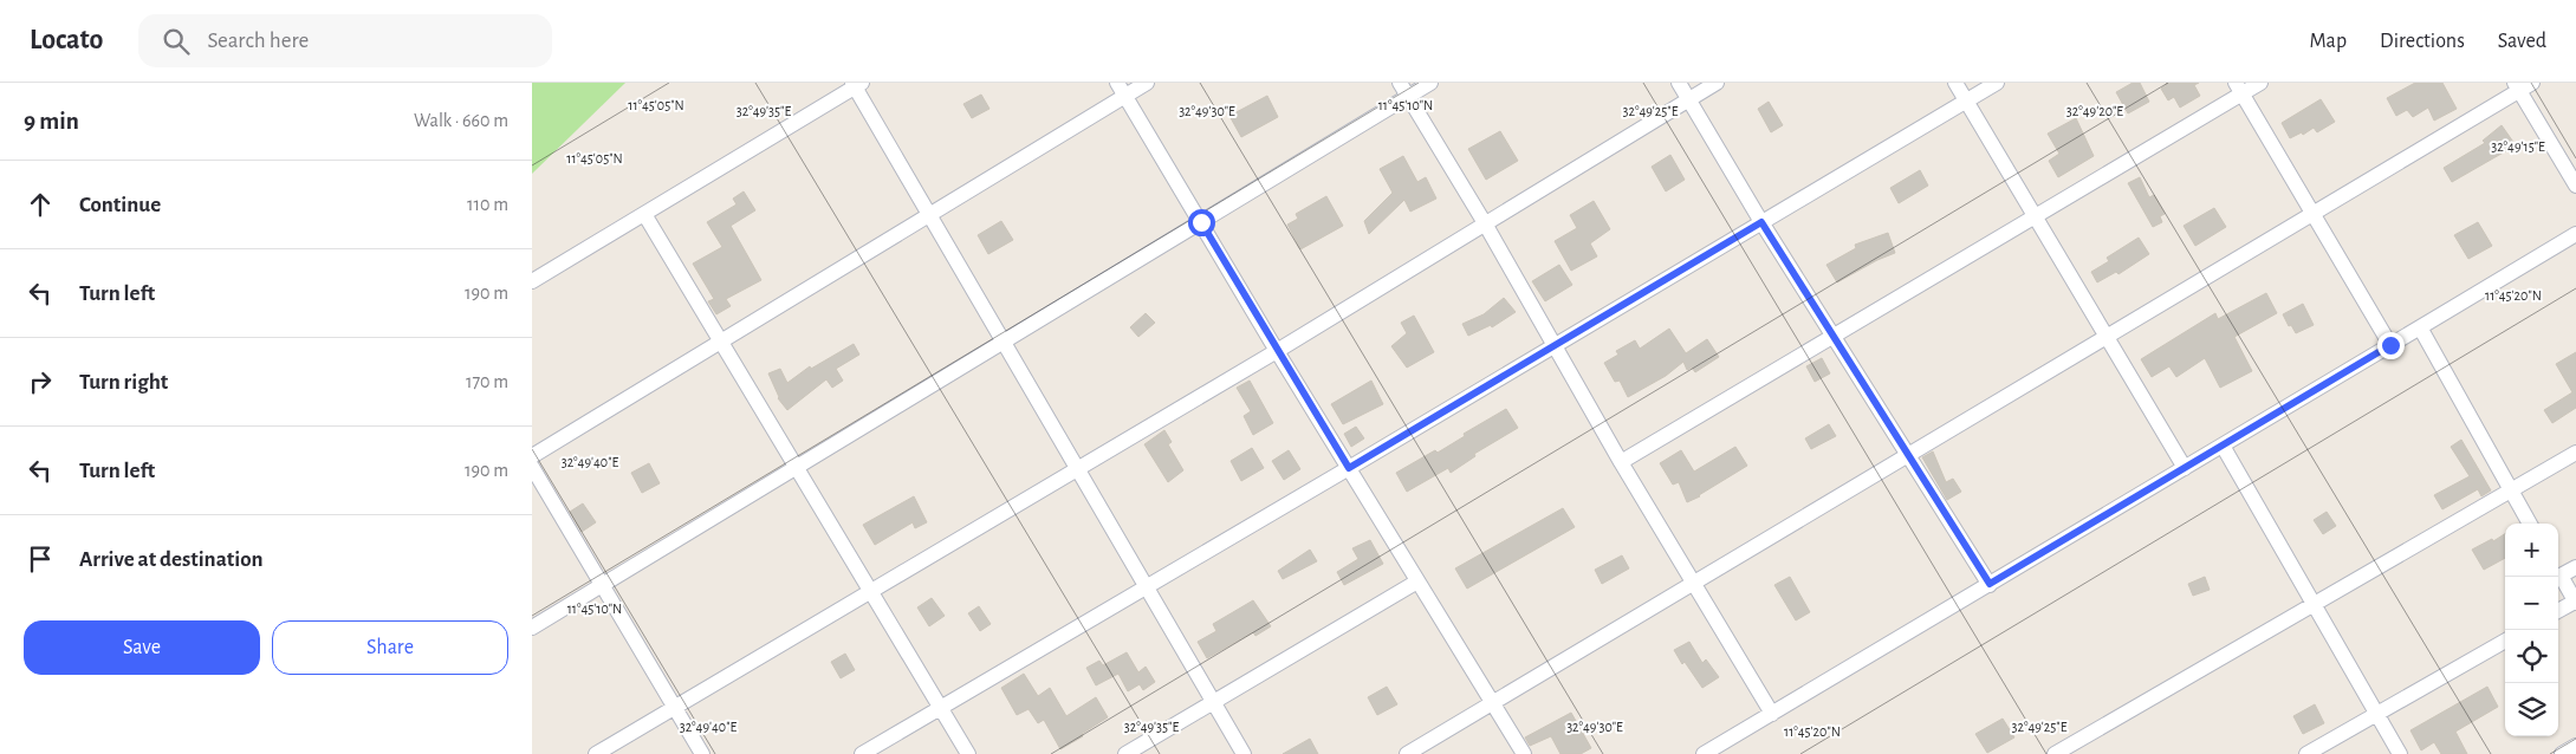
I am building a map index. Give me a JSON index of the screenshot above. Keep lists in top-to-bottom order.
{
  "page": {
    "header": "Locato",
    "search": "Search here",
    "nav": ["Map", "Directions", "Saved"],
    "heading": ["9 min", "Walk · 660 m"],
    "list": [
      ["Continue", "110 m"],
      ["Turn left", "190 m"],
      ["Turn right", "170 m"],
      ["Turn left", "190 m"],
      "Arrive at destination"
    ],
    "map_buttons": ["+", "−"],
    "buttons": ["Save", "Share"]
  },
  "coordinates": [
    "11°45'05\"N",
    "11°45'10\"N",
    "32°49'35\"E",
    "32°49'30\"E",
    "32°49'25\"E",
    "32°49'20\"E",
    "32°49'15\"E",
    "11°45'20\"N",
    "32°49'40\"E"
  ]
}
